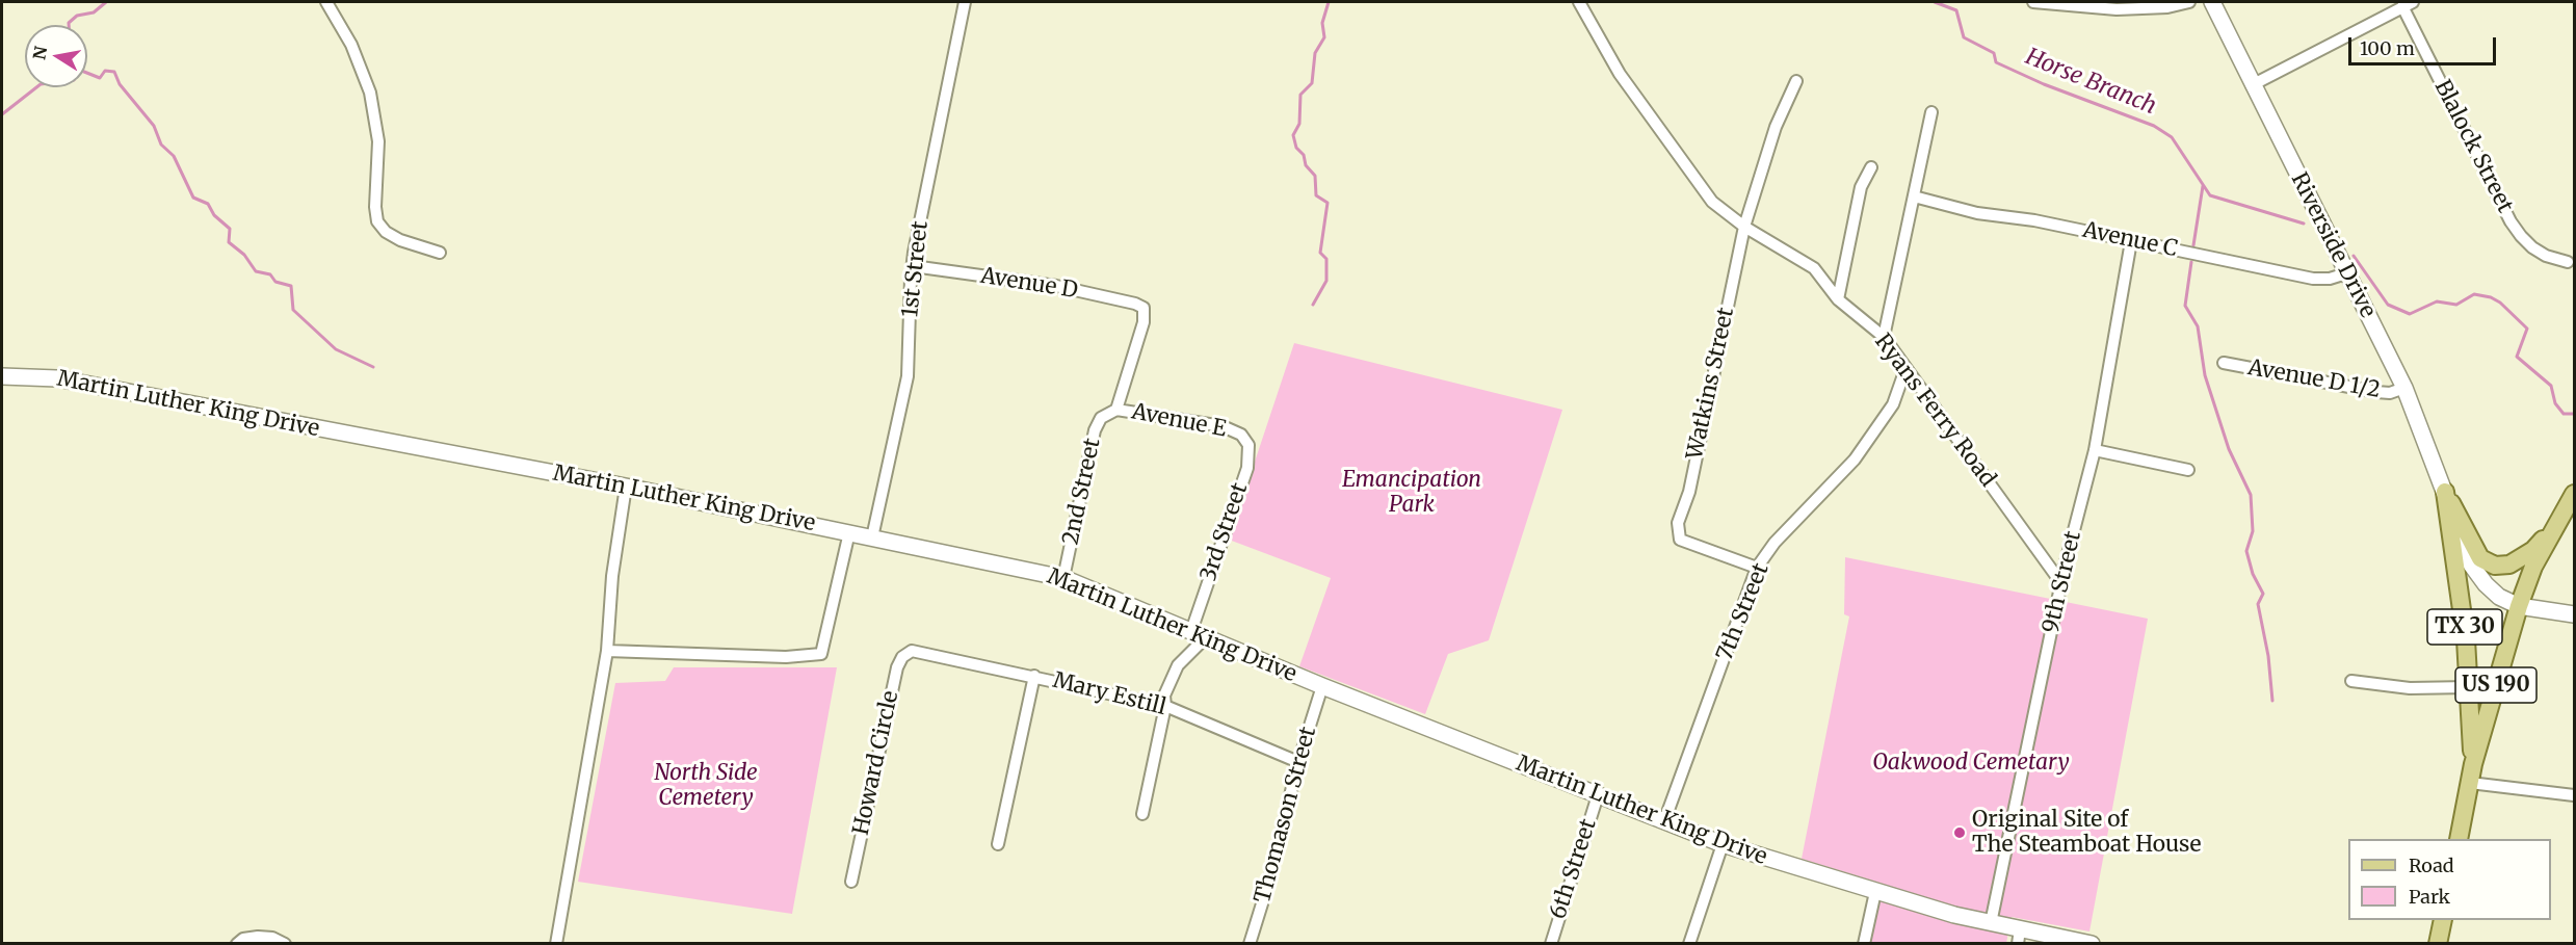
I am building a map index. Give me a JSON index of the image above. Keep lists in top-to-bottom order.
{
  "streets": {
    "main road": ["TX 30", "US 190"],
    "street": [
      "Blalock Street",
      "Avenue C",
      "Riverside Drive",
      "1st Street",
      "Avenue D",
      "Avenue D 1/2",
      "Watkins Street",
      "Martin Luther King Drive",
      "Ryans Ferry Road",
      "Avenue E",
      "2nd Street",
      "3rd Street",
      "9th Street",
      "7th Street",
      "Mary Estill",
      "Howard Circle",
      "Thomason Street",
      "6th Street"
    ]
  },
  "crossings": [
    ["Avenue C", "Riverside Drive"],
    ["Avenue C", "9th Street"],
    ["Riverside Drive", "Avenue D 1/2"],
    ["Riverside Drive", "TX 30"],
    ["1st Street", "Avenue D"],
    ["1st Street", "Martin Luther King Drive"],
    ["Avenue D", "2nd Street"],
    ["Watkins Street", "Ryans Ferry Road"],
    ["Watkins Street", "7th Street"],
    ["Martin Luther King Drive", "2nd Street"],
    ["Martin Luther King Drive", "3rd Street"],
    ["Martin Luther King Drive", "9th Street"],
    ["Martin Luther King Drive", "7th Street"],
    ["Martin Luther King Drive", "Thomason Street"],
    ["Martin Luther King Drive", "6th Street"],
    ["Ryans Ferry Road", "9th Street"],
    ["Ryans Ferry Road", "7th Street"],
    ["Avenue E", "2nd Street"],
    ["Avenue E", "3rd Street"],
    ["TX 30", "US 190"],
    ["Mary Estill", "Howard Circle"],
    ["Mary Estill", "Thomason Street"]
  ],
  "water": ["Horse Branch"],
  "parks": ["Emancipation Park", "Oakwood Cemetary", "North Side Cemetery"],
  "places": ["Original Site of The Steamboat House"],
  "legend": ["Road", "Park"],
  "scale_bar": "100 m",
  "north": "left"
}
